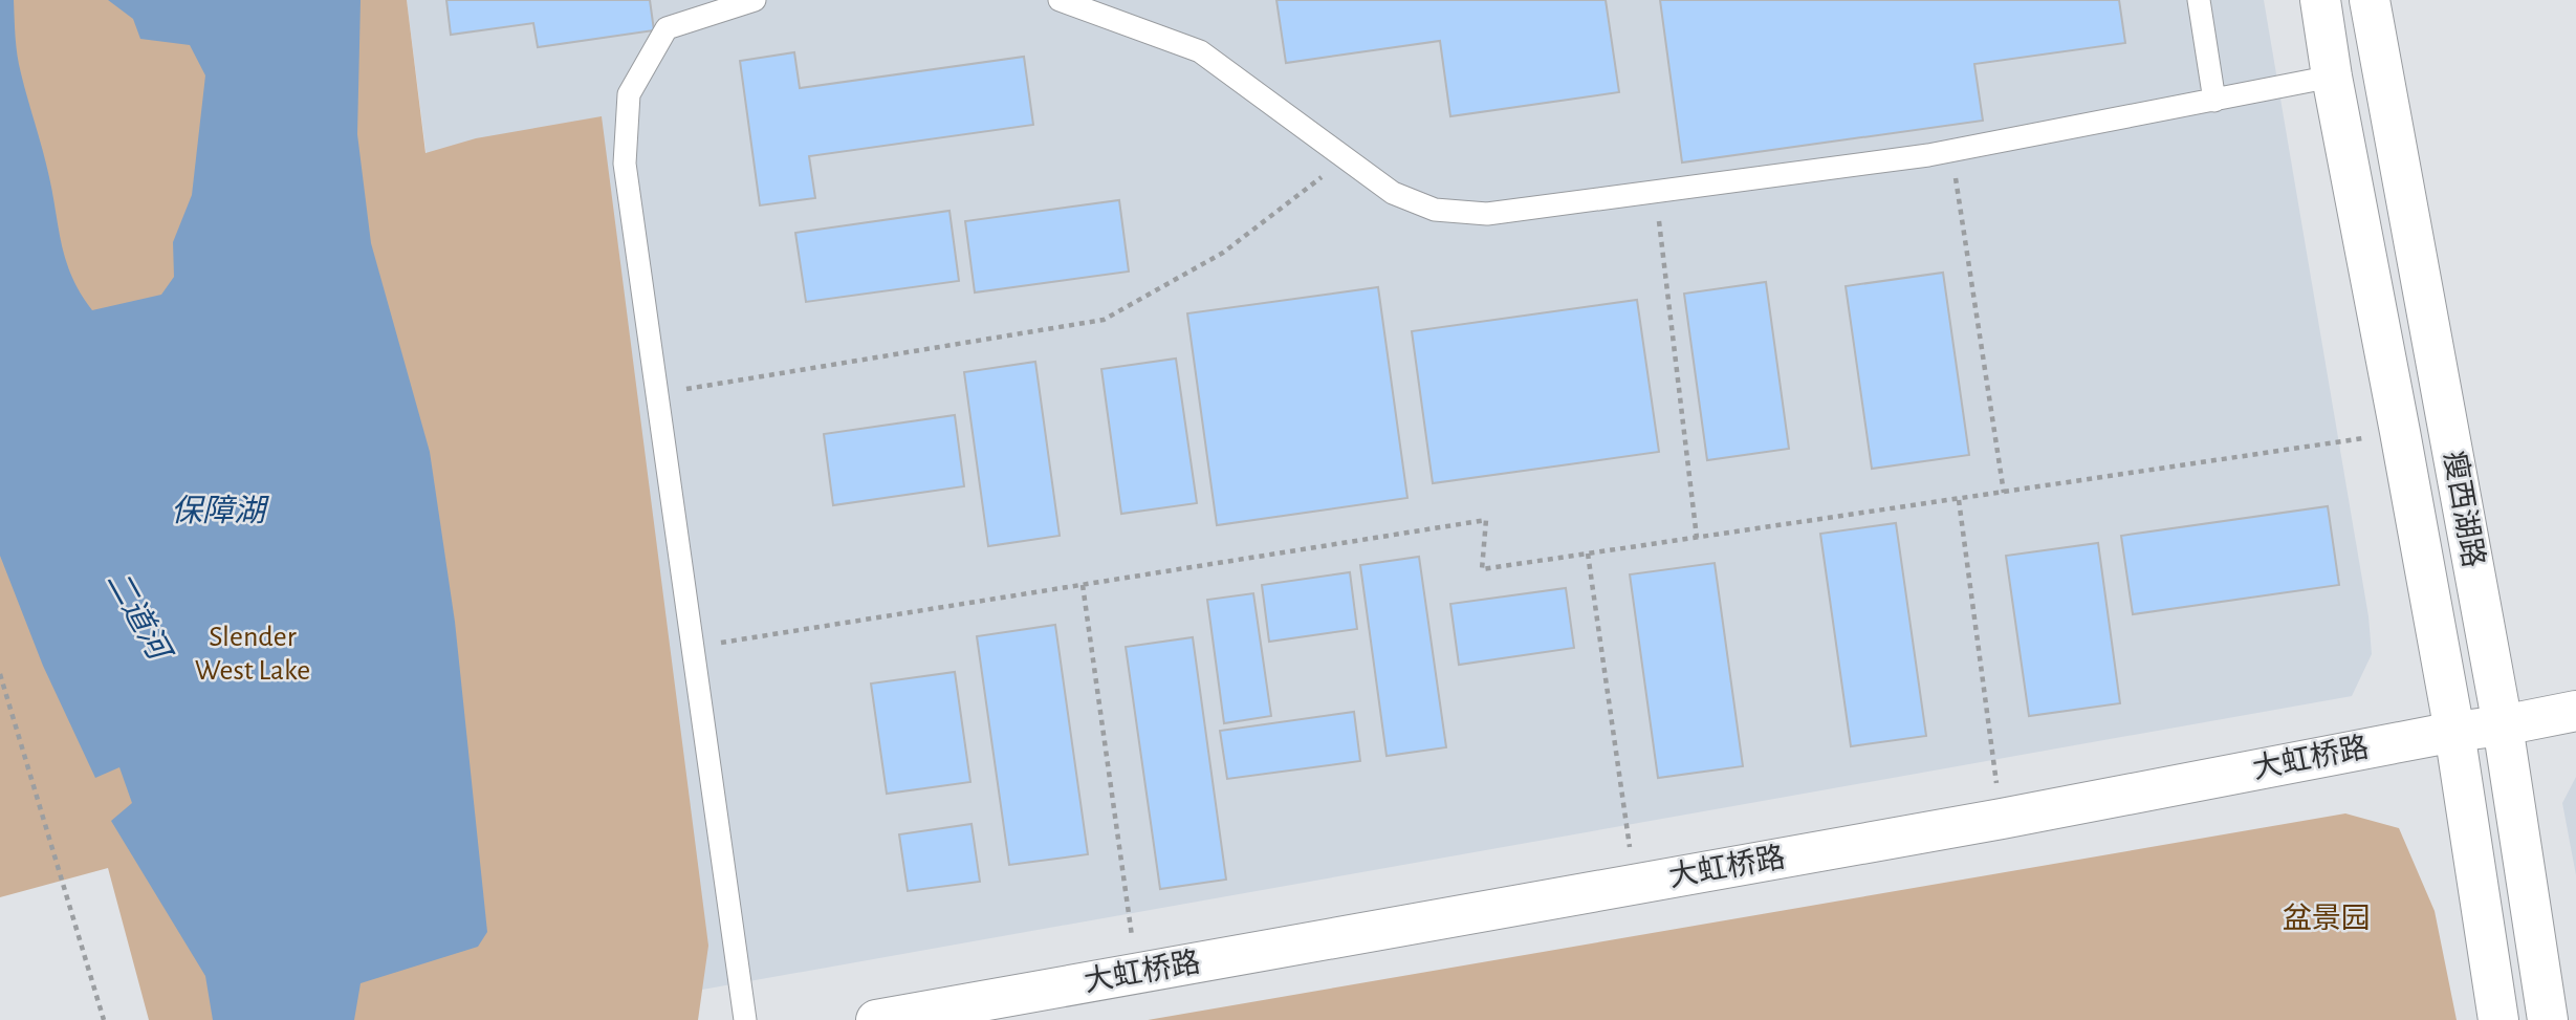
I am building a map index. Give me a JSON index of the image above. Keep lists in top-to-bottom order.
{
  "streets": {
    "main road": ["瘦西湖路", "大虹桥路"]
  },
  "crossings": [
    ["瘦西湖路", "大虹桥路"]
  ],
  "water": ["保障湖", "二道河"],
  "parks": ["Slender West Lake", "盆景园"]
}
